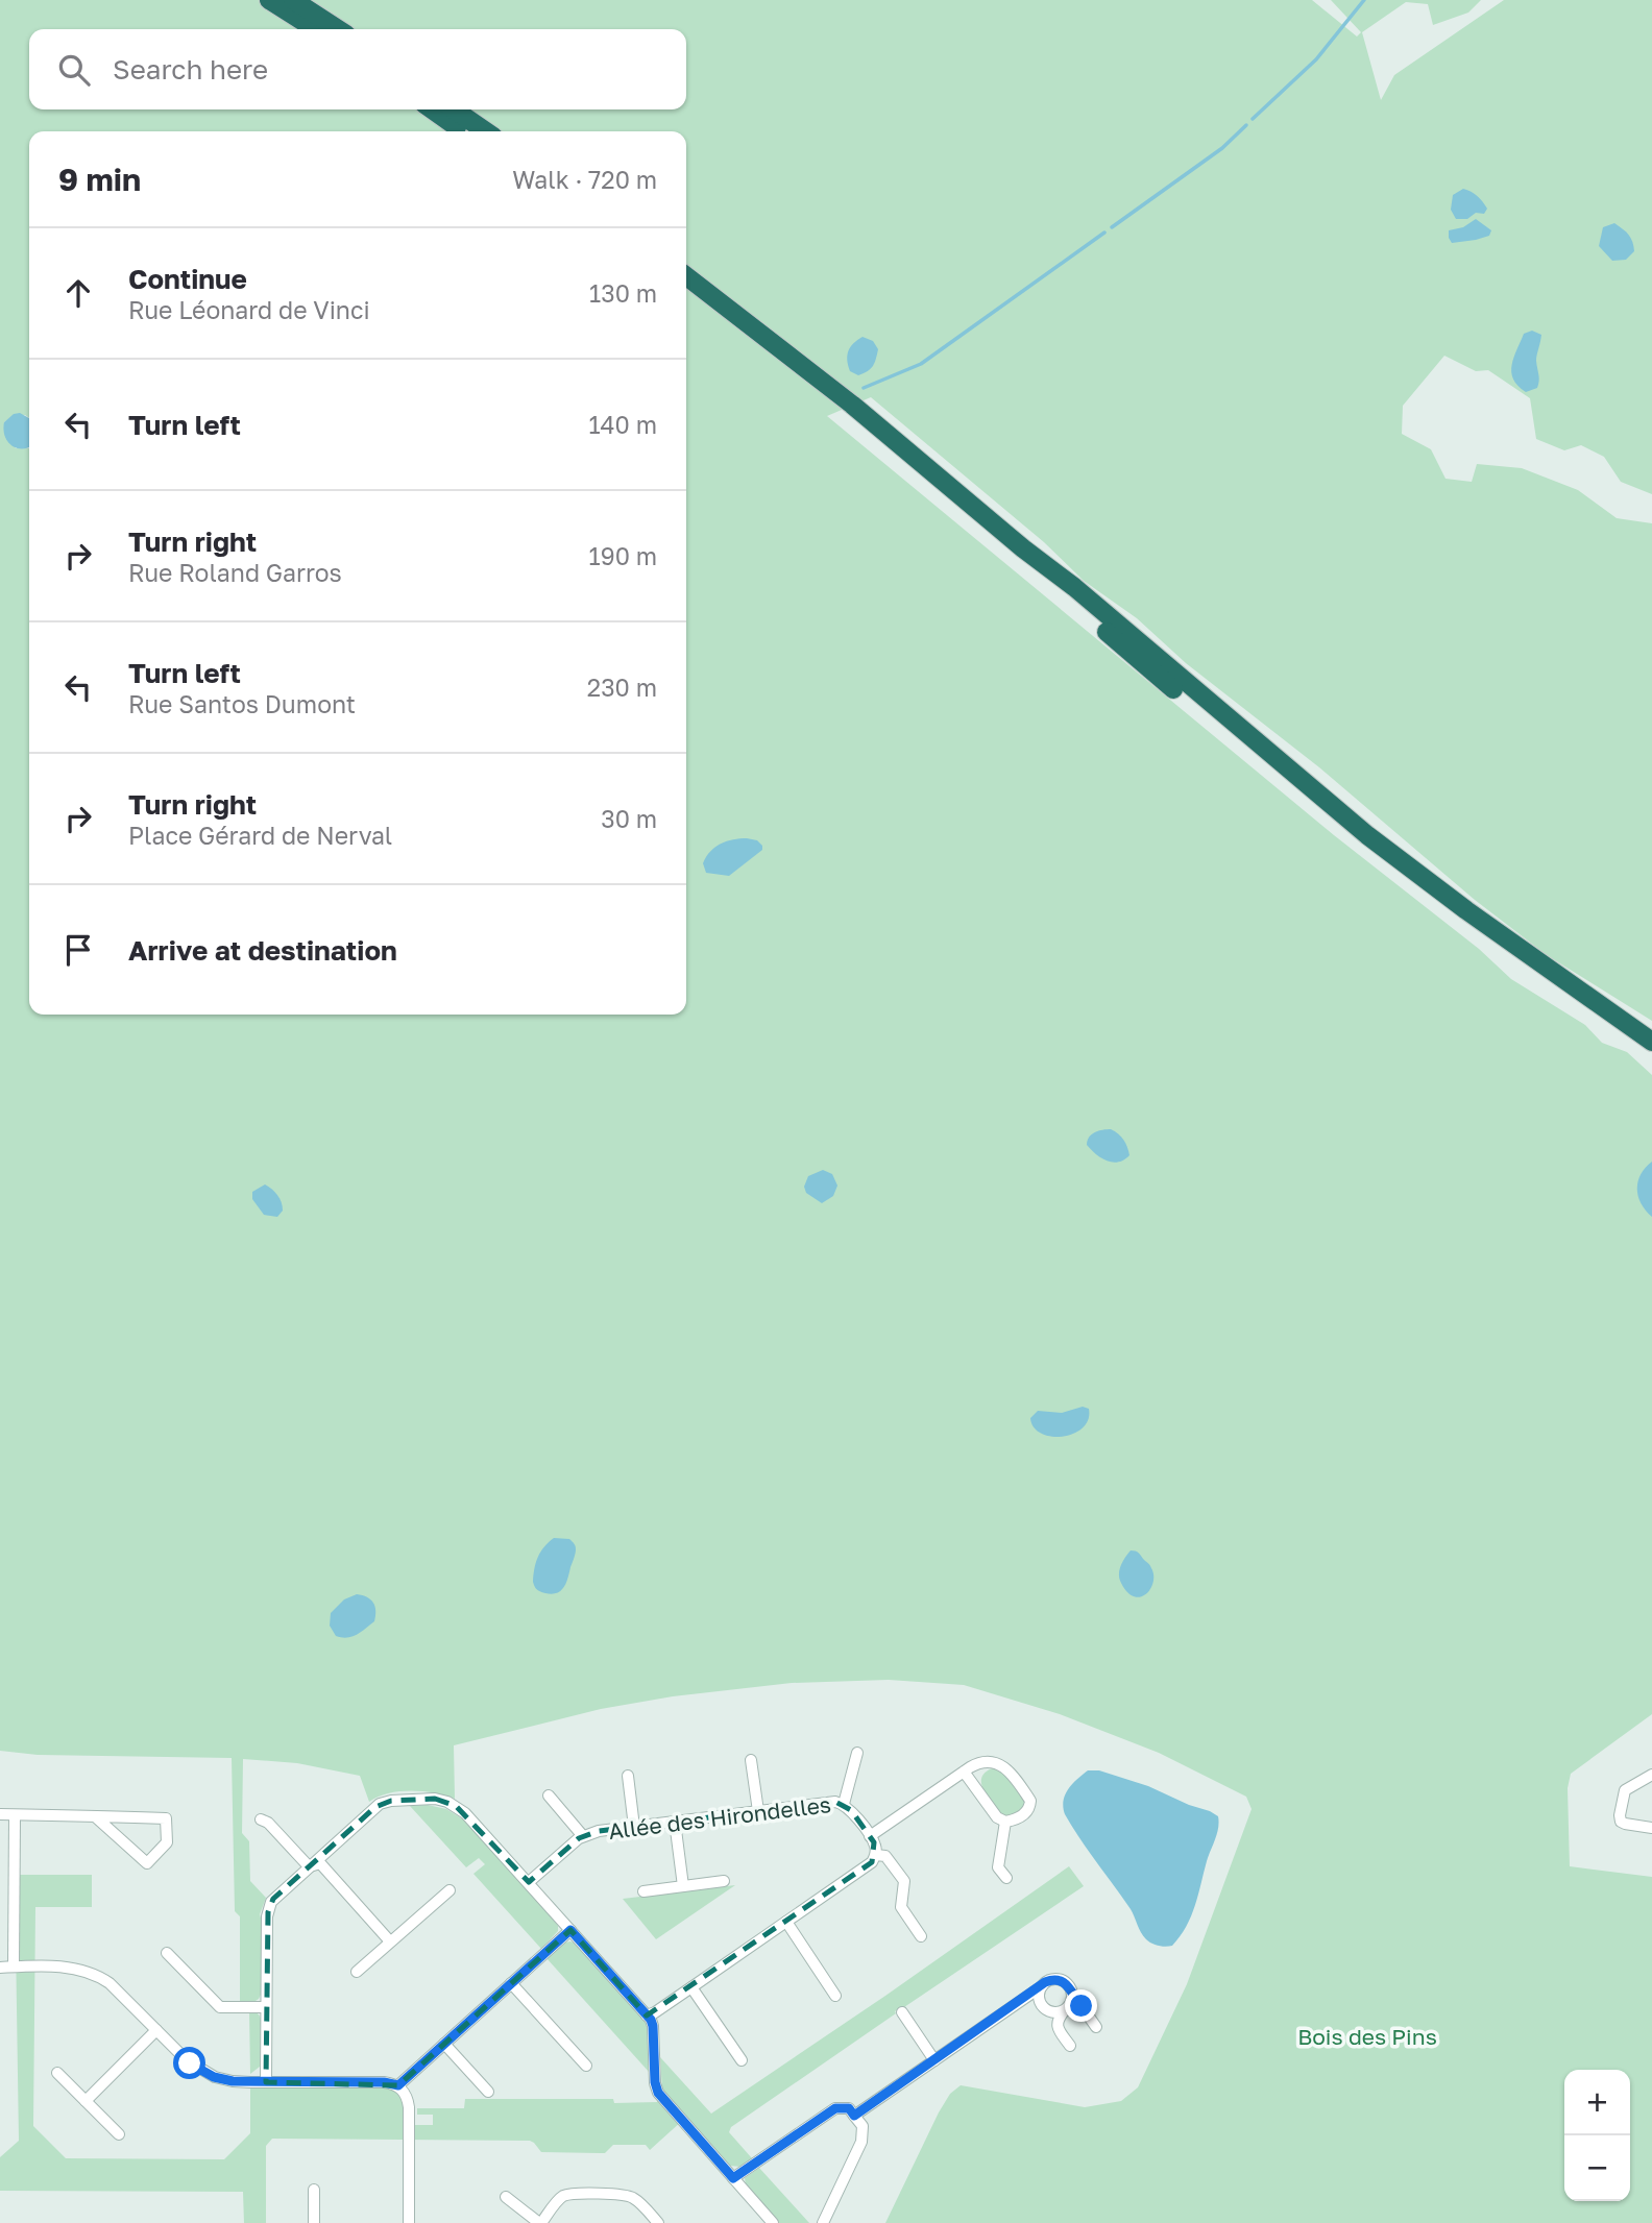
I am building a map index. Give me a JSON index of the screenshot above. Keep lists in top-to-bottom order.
{
  "streets": {
    "street": ["Allée des Hirondelles"]
  },
  "parks": ["Bois des Pins"],
  "page": {
    "search": "Search here",
    "heading": ["9 min", "Walk · 720 m"],
    "list": [
      ["Continue", "Rue Léonard de Vinci", "130 m"],
      ["Turn left", "140 m"],
      ["Turn right", "Rue Roland Garros", "190 m"],
      ["Turn left", "Rue Santos Dumont", "230 m"],
      ["Turn right", "Place Gérard de Nerval", "30 m"],
      "Arrive at destination"
    ],
    "map_buttons": ["+", "−"]
  }
}
